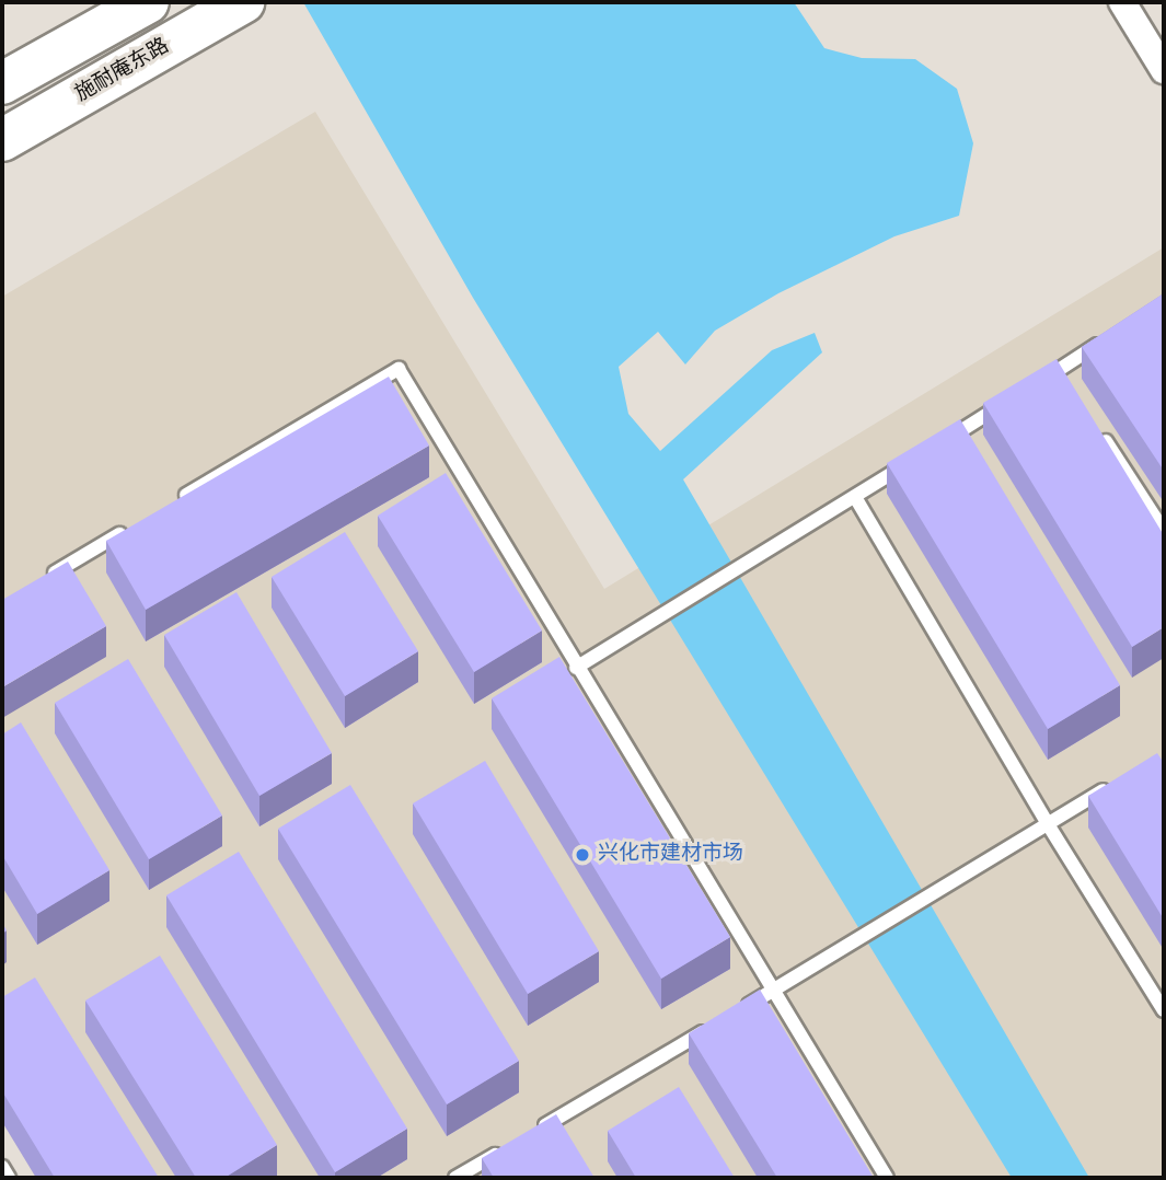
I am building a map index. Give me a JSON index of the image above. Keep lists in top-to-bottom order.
{
  "streets": {
    "main road": ["施耐庵东路"]
  },
  "places": ["兴化市建材市场"]
}
